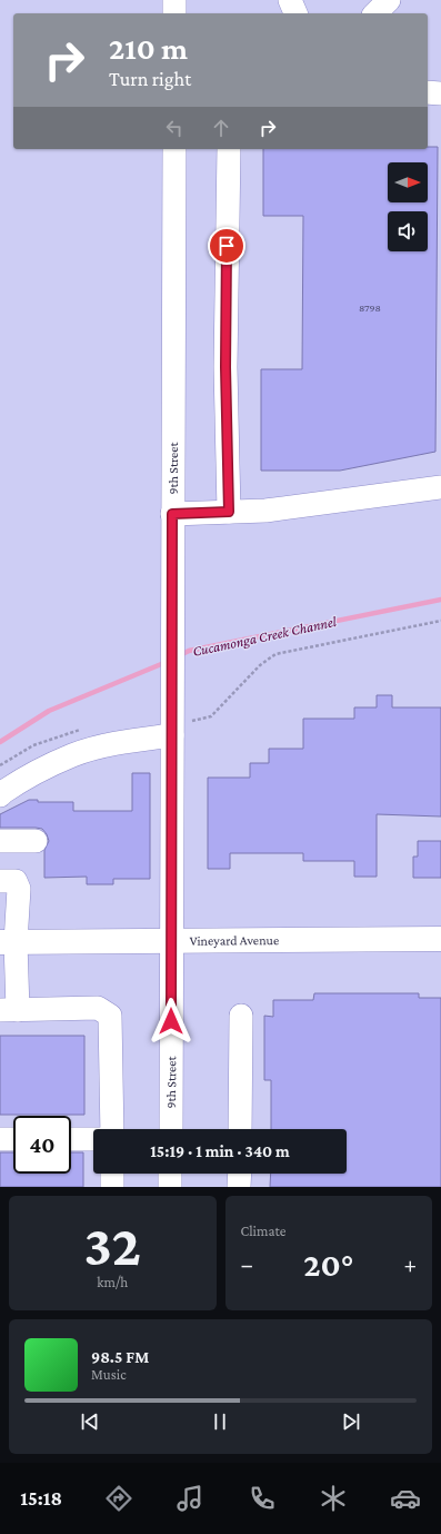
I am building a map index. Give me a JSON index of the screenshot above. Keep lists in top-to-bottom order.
{
  "streets": {
    "main road": ["Vineyard Avenue"],
    "street": ["9th Street"]
  },
  "crossings": [
    ["9th Street", "Vineyard Avenue"]
  ],
  "water": ["Cucamonga Creek Channel"],
  "house_numbers": ["8798"],
  "north": "right",
  "page": {
    "turn": ["210 m", "Turn right"],
    "limit": "40",
    "trip": "15:19 · 1 min · 340 m",
    "tile": [
      ["32", "km/h"],
      "Climate"
    ],
    "heat": ["−", "20°", "+"],
    "song": ["98.5 FM", "Music"],
    "tabs": "15:18"
  }
}
